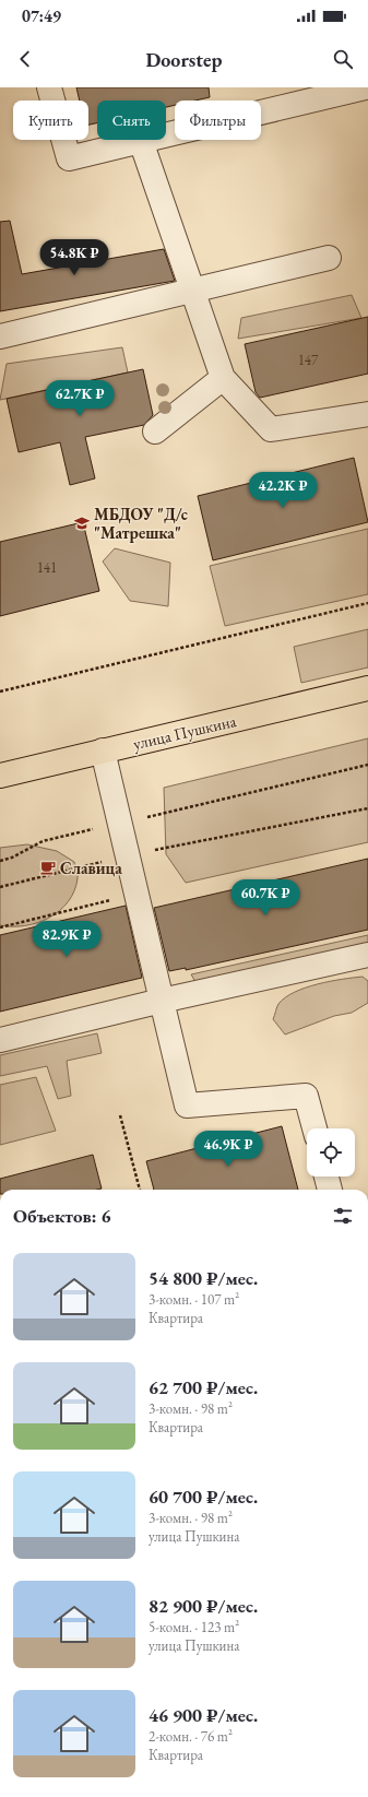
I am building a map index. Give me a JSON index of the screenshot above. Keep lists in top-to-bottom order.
{
  "streets": {
    "main road": ["улица Пушкина"]
  },
  "places": {
    "school or university": ["МБДОУ \"Д/с \"Матрешка\""],
    "cafe": ["Славица"]
  },
  "house_numbers": ["147", "141"],
  "page": {
    "status": "07:49",
    "header": "Doorstep",
    "chip": ["Купить", "Снять", "Фильтры"],
    "price": [
      "54.8K ₽",
      "62.7K ₽",
      "42.2K ₽",
      "60.7K ₽",
      "82.9K ₽",
      "46.9K ₽"
    ],
    "heading": "Объектов: 6",
    "list": [
      {
        "name": "54 800 ₽/мес.",
        "note": "3-комн. · 107 m² · Квартира"
      },
      {
        "name": "62 700 ₽/мес.",
        "note": "3-комн. · 98 m² · Квартира"
      },
      {
        "name": "60 700 ₽/мес.",
        "note": "3-комн. · 98 m² · улица Пушкина"
      },
      {
        "name": "82 900 ₽/мес.",
        "note": "5-комн. · 123 m² · улица Пушкина"
      },
      {
        "name": "46 900 ₽/мес.",
        "note": "2-комн. · 76 m² · Квартира"
      }
    ]
  }
}
